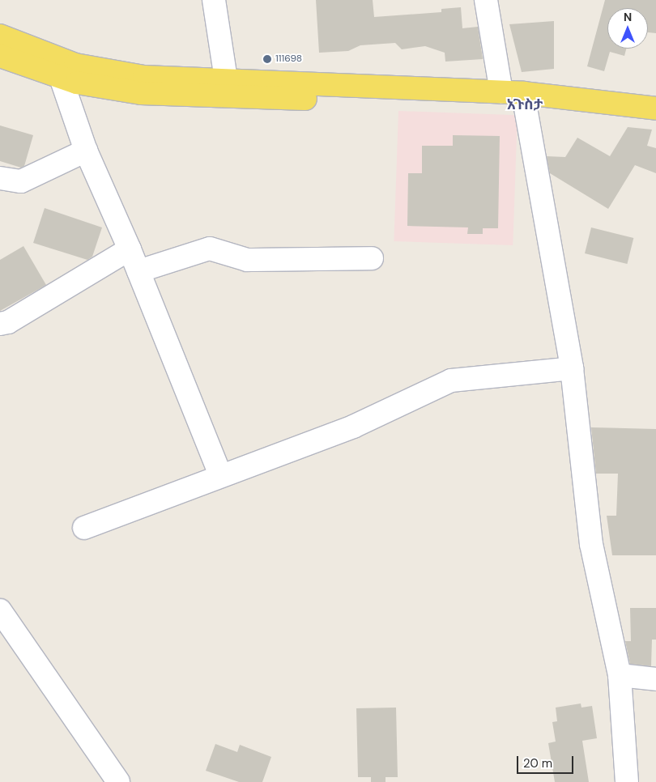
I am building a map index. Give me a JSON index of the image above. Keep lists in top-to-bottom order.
{
  "districts": ["አጉስታ"],
  "places": ["111698"],
  "scale_bar": "20 m",
  "north": "top"
}
